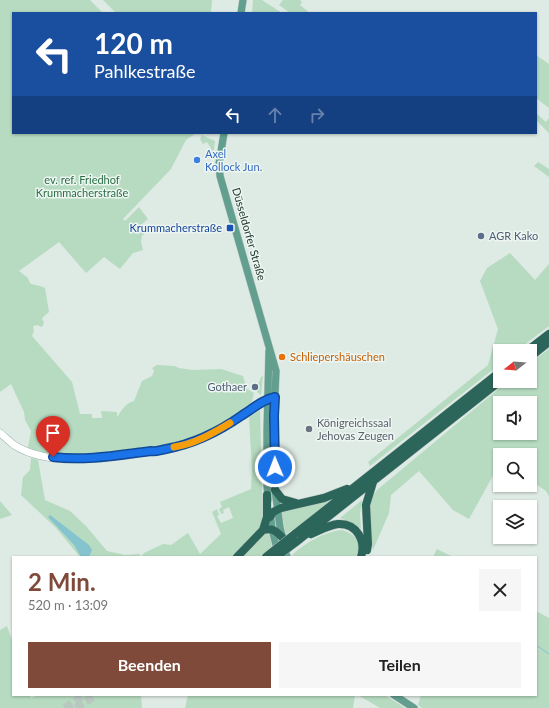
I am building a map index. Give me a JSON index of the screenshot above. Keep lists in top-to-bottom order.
{
  "streets": {
    "main road": ["Düsseldorfer Straße"]
  },
  "parks": ["ev. ref. Friedhof Krummacherstraße"],
  "places": {
    "other": [
      "Axel Kollock Jun.",
      "AGR Kako",
      "Schliepershäuschen",
      "Gothaer",
      "Königreichssaal Jehovas Zeugen"
    ],
    "transit": ["Krummacherstraße"]
  },
  "north": "left",
  "page": {
    "turn": ["120 m", "Pahlkestraße"],
    "heading": ["2 Min.", "520 m · 13:09"],
    "buttons": ["Beenden", "Teilen"]
  }
}
